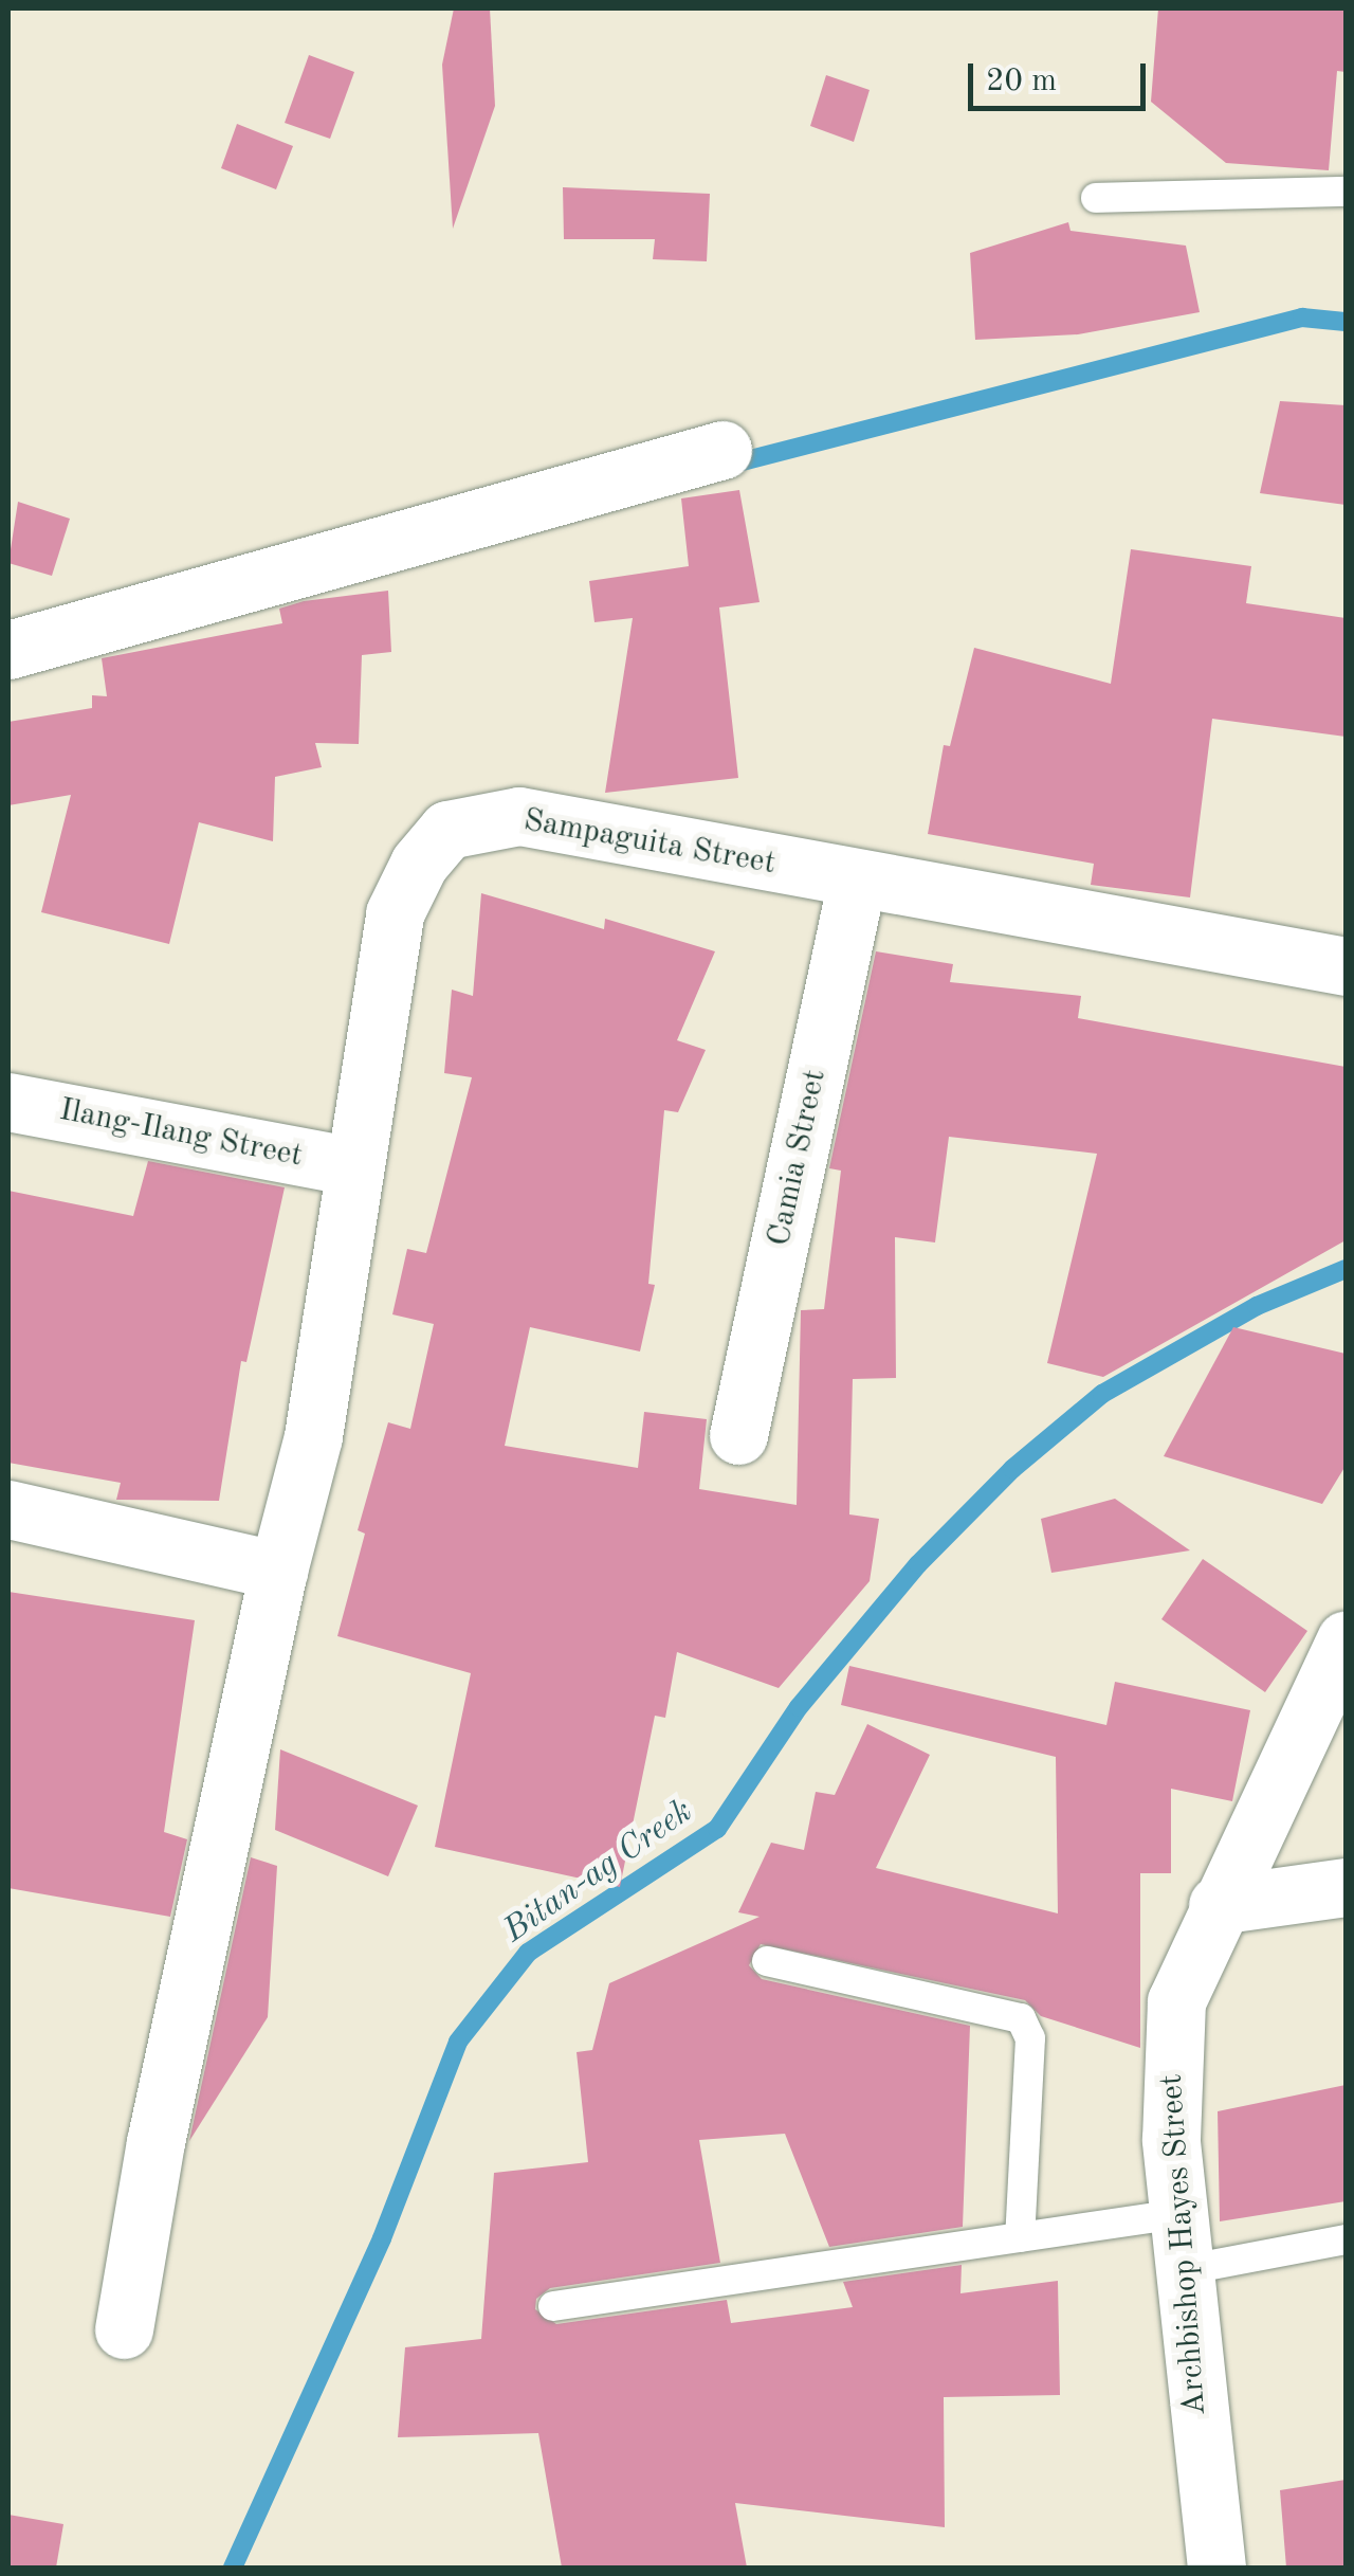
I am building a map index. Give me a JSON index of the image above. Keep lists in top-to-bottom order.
{
  "streets": {
    "street": [
      "Sampaguita Street",
      "Ilang-Ilang Street",
      "Camia Street",
      "Archbishop Hayes Street"
    ]
  },
  "crossings": [
    ["Sampaguita Street", "Ilang-Ilang Street"],
    ["Sampaguita Street", "Camia Street"]
  ],
  "water": ["Bitan-ag Creek"],
  "scale_bar": "20 m"
}
